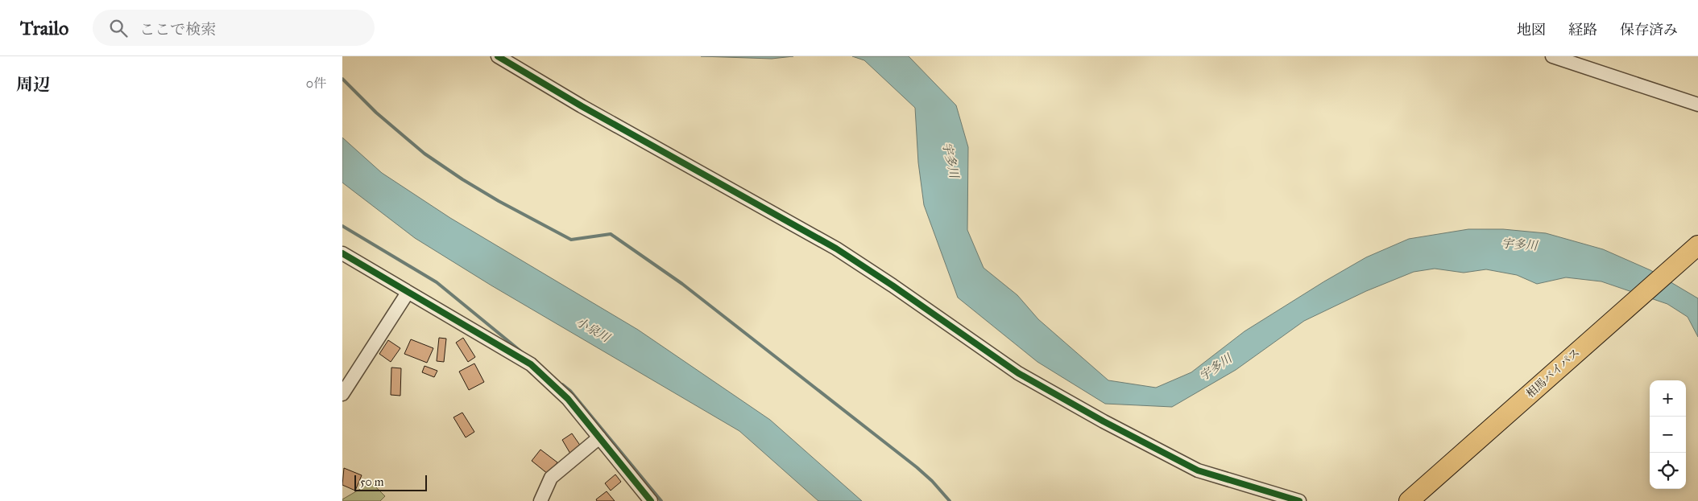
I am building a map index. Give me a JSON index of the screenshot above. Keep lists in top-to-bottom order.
{
  "streets": {
    "highway": ["相馬バイパス"]
  },
  "water": ["宇多川", "小泉川"],
  "scale_bar": "50 m",
  "page": {
    "header": "Trailo",
    "search": "ここで検索",
    "nav": ["地図", "経路", "保存済み"],
    "heading": ["周辺", "0件"],
    "map_buttons": ["+", "−"],
    "scale": "50 m"
  }
}
